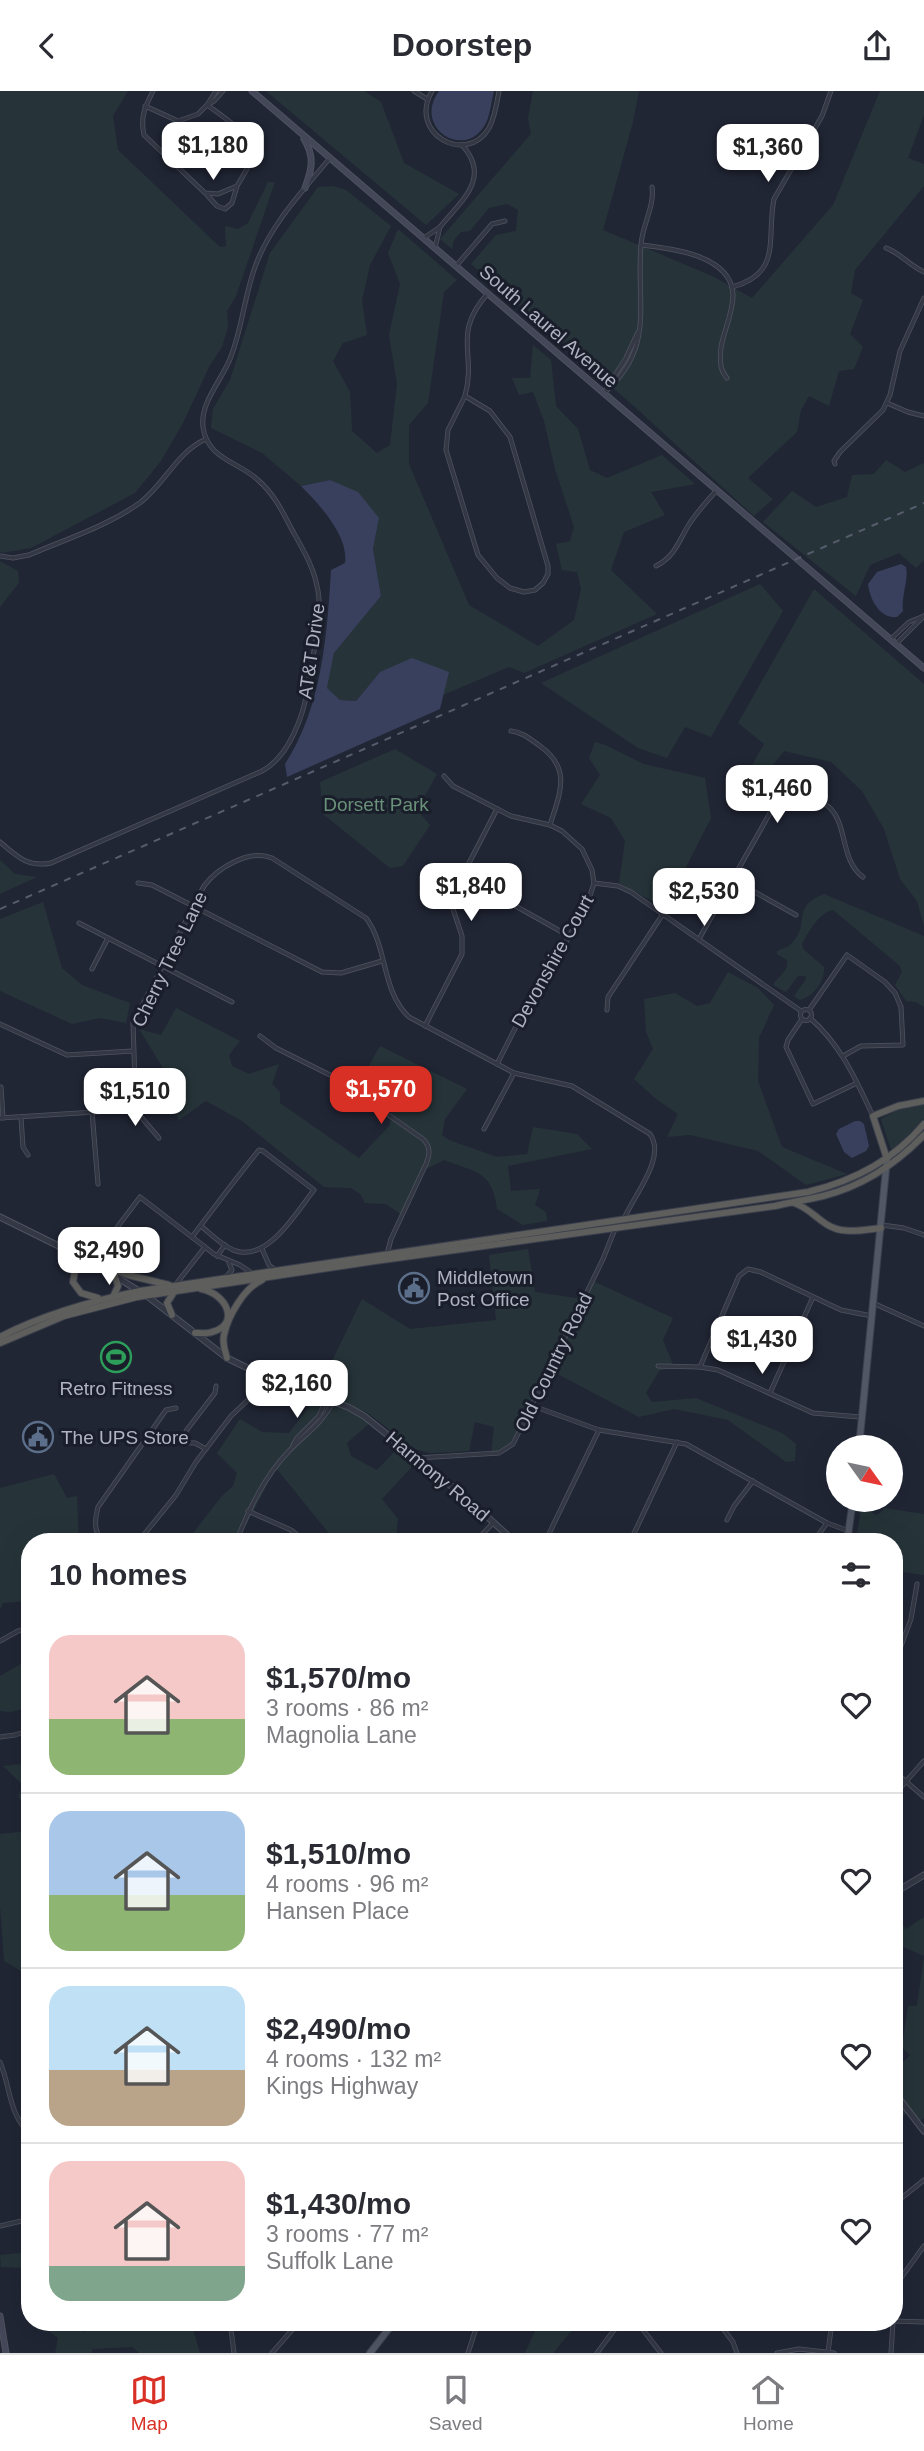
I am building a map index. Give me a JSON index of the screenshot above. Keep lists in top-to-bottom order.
{
  "streets": {
    "main road": ["South Laurel Avenue"],
    "street": [
      "AT&T Drive",
      "Cherry Tree Lane",
      "Devonshire Court",
      "Old Country Road",
      "Harmony Road"
    ]
  },
  "crossings": [
    ["Cherry Tree Lane", "Devonshire Court"],
    ["Old Country Road", "Harmony Road"]
  ],
  "parks": ["Dorsett Park"],
  "places": {
    "public building": ["Middletown Post Office", "The UPS Store"],
    "sports": ["Retro Fitness"]
  },
  "north": "bottom right",
  "page": {
    "header": "Doorstep",
    "price": [
      "$1,180",
      "$1,360",
      "$1,460",
      "$1,840",
      "$2,530",
      "$1,570",
      "$1,510",
      "$2,490",
      "$1,430",
      "$2,160"
    ],
    "heading": "10 homes",
    "list": [
      {
        "name": "$1,570/mo",
        "note": "3 rooms · 86 m² · Magnolia Lane"
      },
      {
        "name": "$1,510/mo",
        "note": "4 rooms · 96 m² · Hansen Place"
      },
      {
        "name": "$2,490/mo",
        "note": "4 rooms · 132 m² · Kings Highway"
      },
      {
        "name": "$1,430/mo",
        "note": "3 rooms · 77 m² · Suffolk Lane"
      }
    ],
    "tabs": ["Map", "Saved", "Home"]
  }
}
